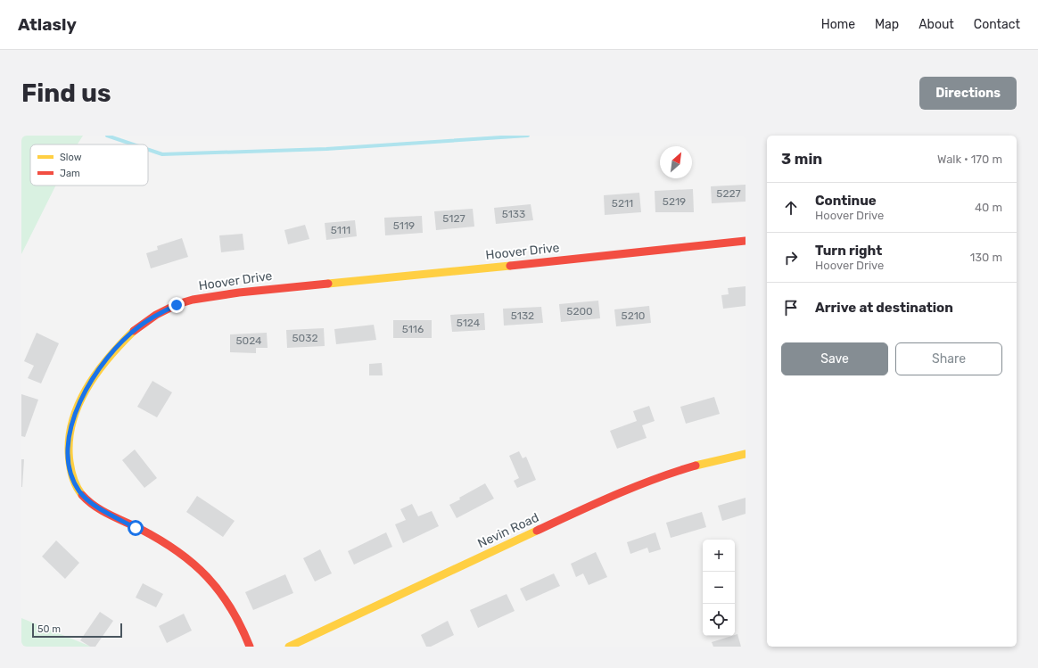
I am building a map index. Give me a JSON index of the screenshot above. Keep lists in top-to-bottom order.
{
  "streets": {
    "street": ["Hoover Drive", "Nevin Road"]
  },
  "house_numbers": [
    "5227",
    "5219",
    "5211",
    "5133",
    "5127",
    "5119",
    "5111",
    "5200",
    "5132",
    "5210",
    "5124",
    "5116",
    "5032",
    "5024"
  ],
  "legend": ["Slow", "Jam"],
  "scale_bar": "50 m",
  "north": "top right",
  "page": {
    "header": "Atlasly",
    "nav": [
      "Home",
      "Map",
      "About",
      "Contact"
    ],
    "buttons": [
      "Directions",
      ["Save", "Share"]
    ],
    "title": "Find us",
    "heading": ["3 min", "Walk · 170 m"],
    "list": [
      ["Continue", "Hoover Drive", "40 m"],
      ["Turn right", "Hoover Drive", "130 m"],
      "Arrive at destination"
    ],
    "map_buttons": ["+", "−"],
    "scale": "50 m"
  }
}
